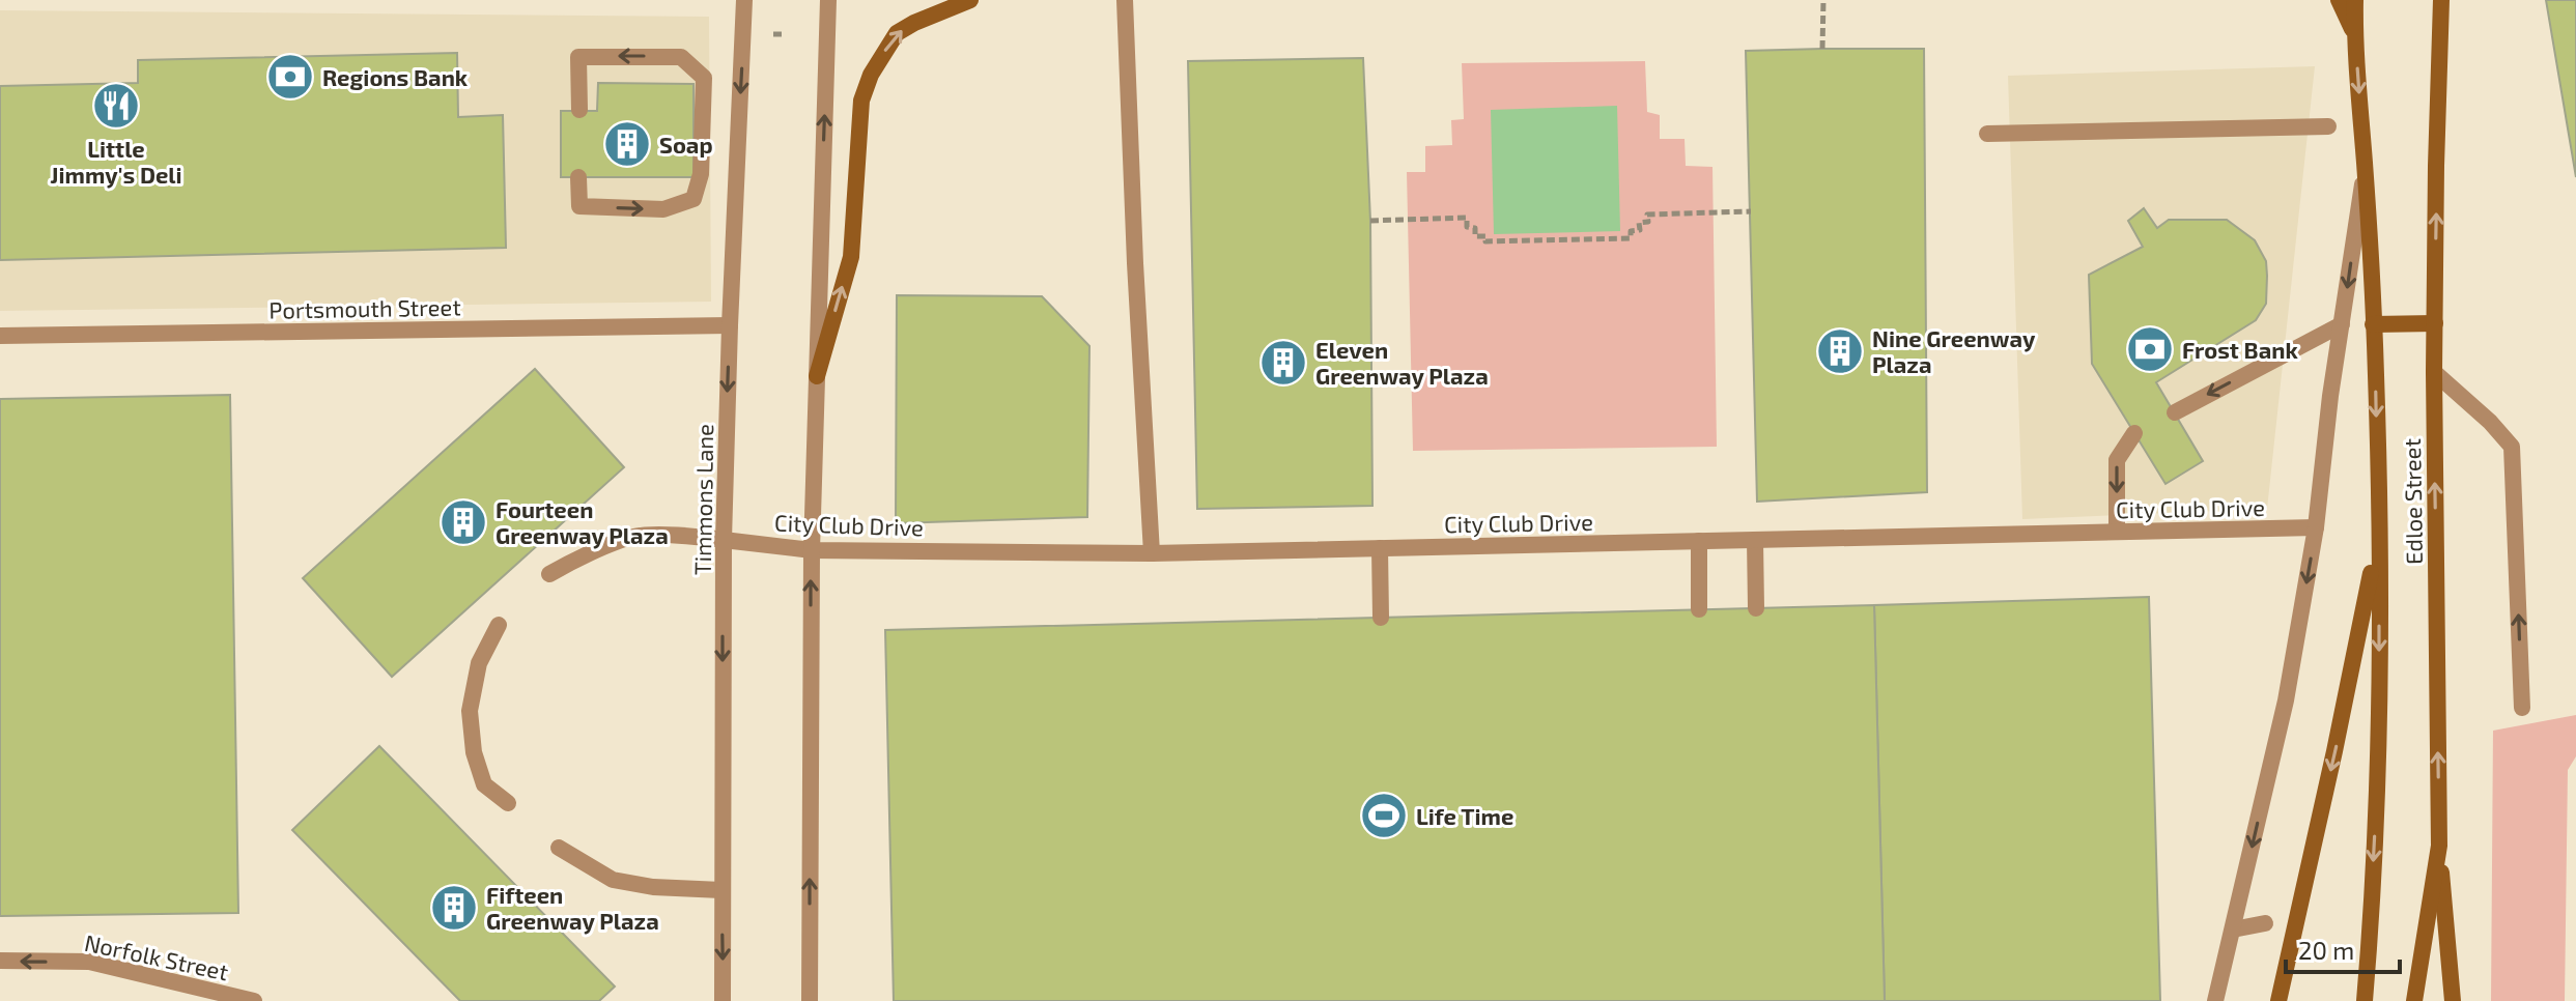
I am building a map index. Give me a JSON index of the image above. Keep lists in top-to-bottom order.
{
  "streets": {
    "main road": ["Edloe Street"],
    "street": [
      "Portsmouth Street",
      "Timmons Lane",
      "City Club Drive",
      "Norfolk Street"
    ]
  },
  "crossings": [
    ["Portsmouth Street", "Timmons Lane"],
    ["Timmons Lane", "City Club Drive"],
    ["Edloe Street", "City Club Drive"]
  ],
  "one_way": ["Norfolk Street"],
  "places": {
    "bank": ["Regions Bank", "Frost Bank"],
    "restaurant": ["Little Jimmy's Deli"],
    "building": [
      "Soap",
      "Nine Greenway Plaza",
      "Eleven Greenway Plaza",
      "Fourteen Greenway Plaza",
      "Fifteen Greenway Plaza"
    ],
    "sports": ["Life Time"]
  },
  "scale_bar": "20 m"
}
